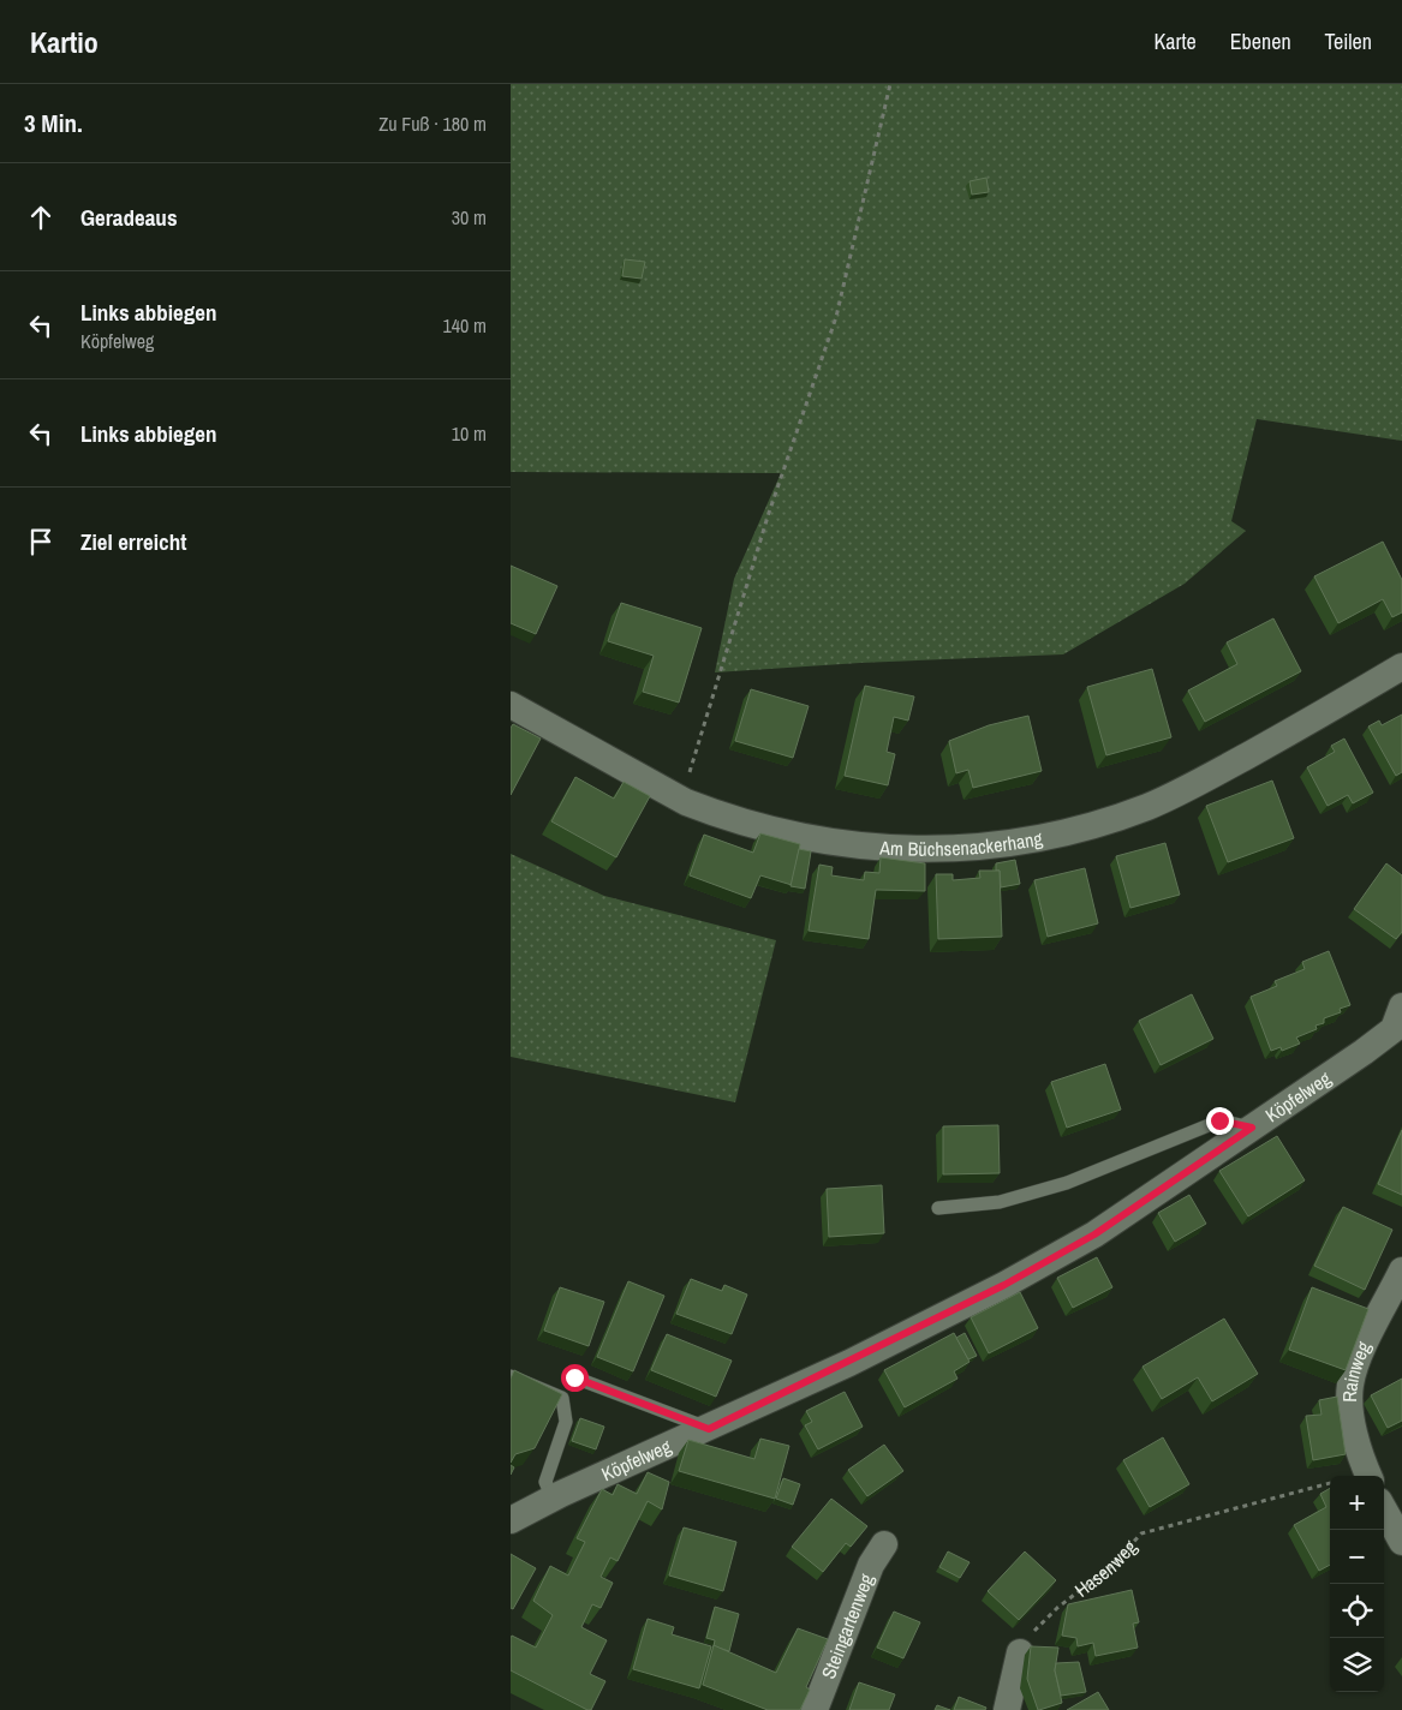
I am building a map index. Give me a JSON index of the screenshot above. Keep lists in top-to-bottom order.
{
  "streets": {
    "street": [
      "Am Büchsenackerhang",
      "Köpfelweg",
      "Rainweg",
      "Steingartenweg"
    ],
    "path": ["Hasenweg"]
  },
  "page": {
    "header": "Kartio",
    "nav": ["Karte", "Ebenen", "Teilen"],
    "heading": ["3 Min.", "Zu Fuß · 180 m"],
    "list": [
      ["Geradeaus", "30 m"],
      ["Links abbiegen", "Köpfelweg", "140 m"],
      ["Links abbiegen", "10 m"],
      "Ziel erreicht"
    ],
    "map_buttons": ["+", "−"]
  }
}
